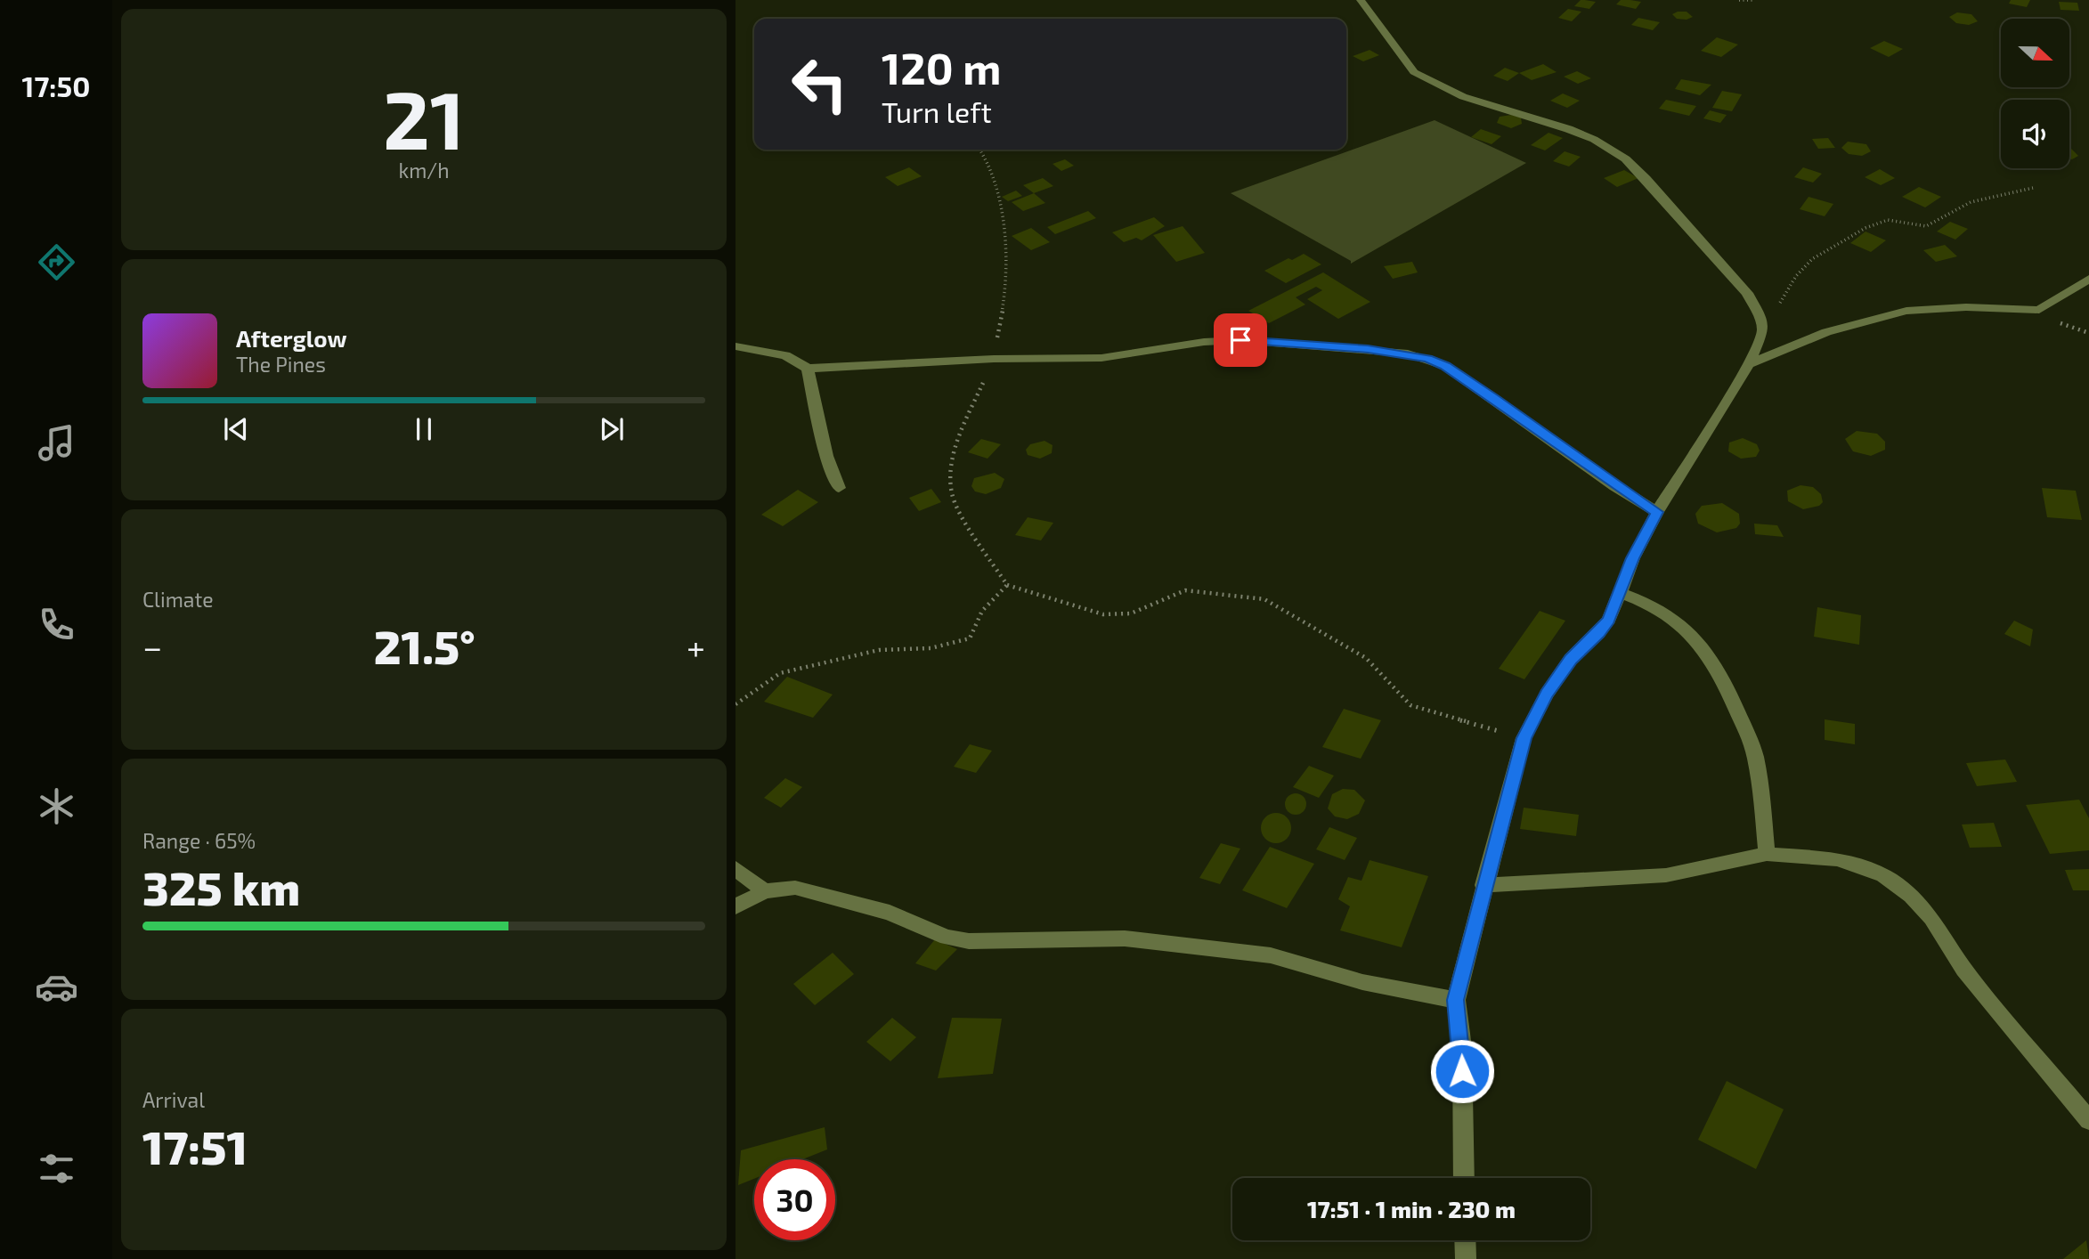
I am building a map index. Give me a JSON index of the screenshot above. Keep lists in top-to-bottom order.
{
  "north": "right",
  "page": {
    "tabs": "17:50",
    "tile": [
      ["21", "km/h"],
      "Climate",
      ["Range · 65%", "325 km"],
      ["Arrival", "17:51"]
    ],
    "turn": ["120 m", "Turn left"],
    "song": ["Afterglow", "The Pines"],
    "heat": ["−", "21.5°", "+"],
    "limit": "30",
    "trip": "17:51 · 1 min · 230 m"
  }
}
